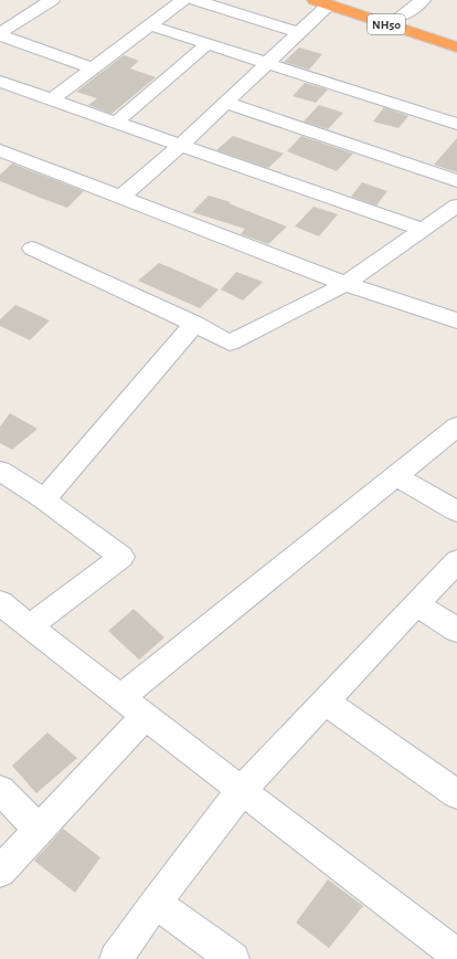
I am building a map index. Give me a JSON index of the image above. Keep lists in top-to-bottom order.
{
  "streets": {
    "highway": ["NH50"]
  }
}
